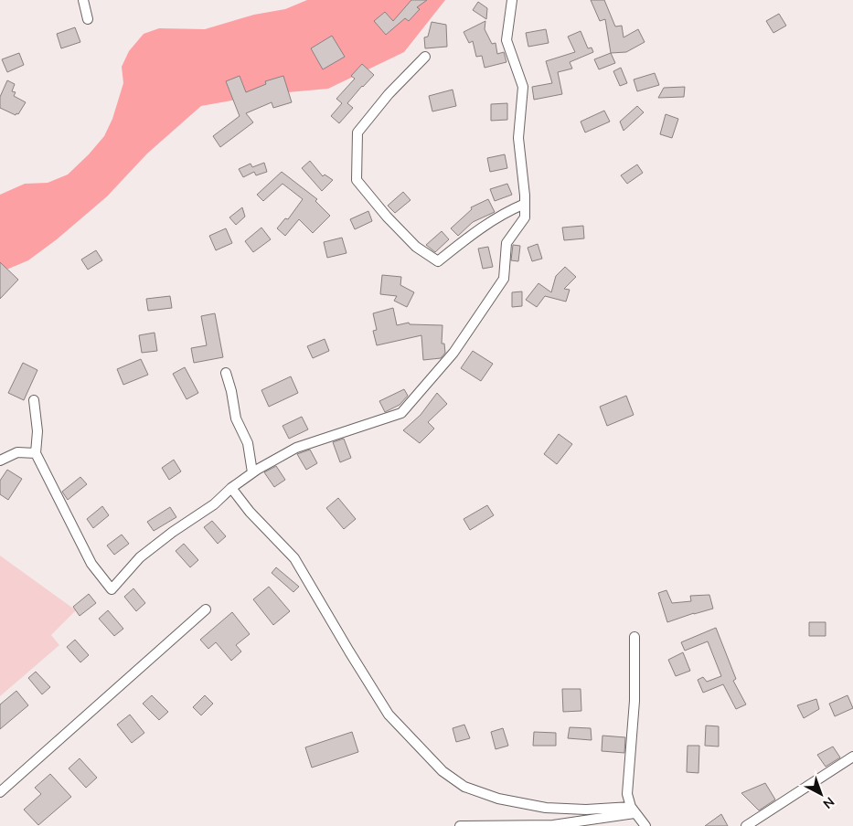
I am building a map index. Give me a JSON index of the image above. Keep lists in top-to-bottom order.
{
  "north": "bottom right"
}
